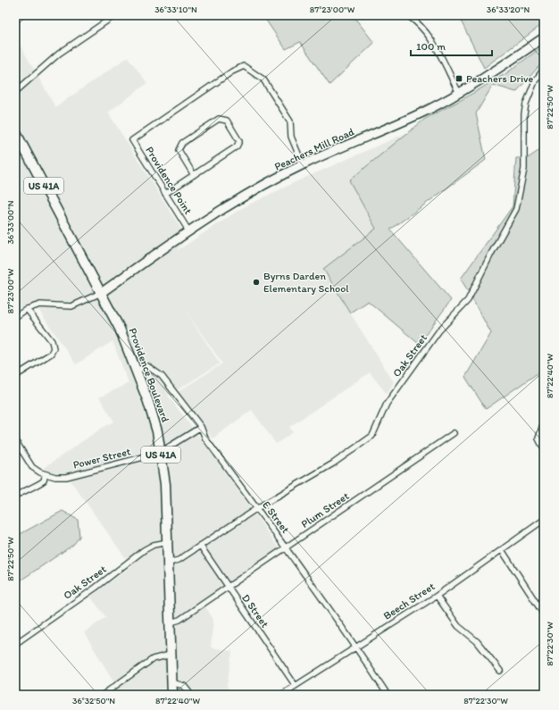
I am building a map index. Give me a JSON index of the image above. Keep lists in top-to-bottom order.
{
  "streets": {
    "highway": ["US 41A", "Providence Boulevard"],
    "main road": ["Peachers Mill Road"],
    "street": [
      "Providence Point",
      "Oak Street",
      "Power Street",
      "Plum Street",
      "E Street",
      "Beech Street",
      "D Street"
    ]
  },
  "crossings": [
    ["Peachers Mill Road", "Providence Point"],
    ["Peachers Mill Road", "Providence Boulevard"],
    ["Oak Street", "Providence Boulevard"],
    ["Oak Street", "E Street"],
    ["Oak Street", "D Street"],
    ["Providence Boulevard", "Power Street"],
    ["Providence Boulevard", "Plum Street"],
    ["Providence Boulevard", "E Street"],
    ["Power Street", "E Street"],
    ["Plum Street", "E Street"],
    ["Plum Street", "D Street"],
    ["E Street", "Beech Street"],
    ["Beech Street", "D Street"]
  ],
  "places": {
    "transit": ["Peachers Drive"],
    "other": ["Byrns Darden Elementary School"]
  },
  "scale_bar": "100 m",
  "coordinates": [
    "36°33'10\"N",
    "87°23'00\"W",
    "36°33'20\"N",
    "87°22'50\"W",
    "36°33'00\"N",
    "87°22'40\"W",
    "87°22'30\"W",
    "36°32'50\"N"
  ]
}
